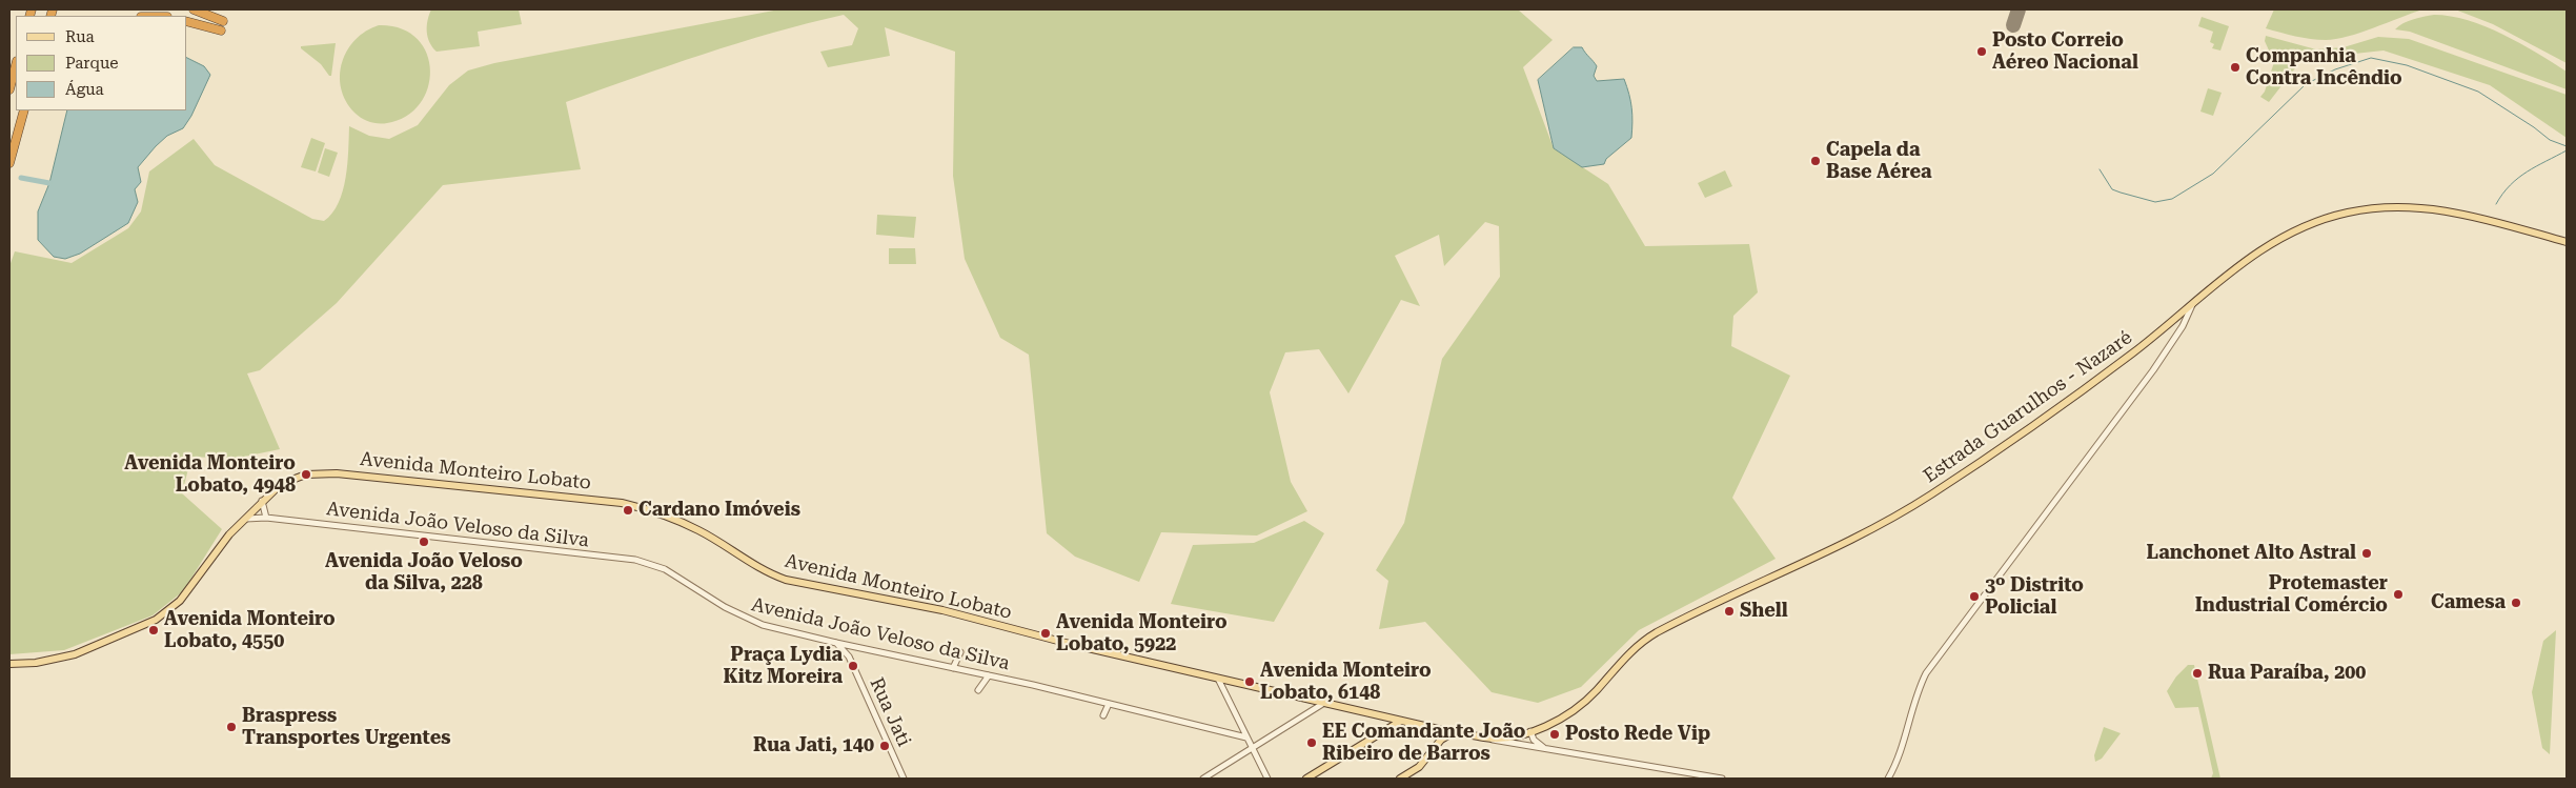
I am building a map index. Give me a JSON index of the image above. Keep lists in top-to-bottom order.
{
  "streets": {
    "main road": ["Estrada Guarulhos - Nazaré", "Avenida Monteiro Lobato"],
    "street": ["Avenida João Veloso da Silva", "Rua Jati"]
  },
  "crossings": [
    ["Estrada Guarulhos - Nazaré", "Avenida Monteiro Lobato"],
    ["Avenida João Veloso da Silva", "Rua Jati"]
  ],
  "places": [
    "Posto Correio Aéreo Nacional",
    "Companhia Contra Incêndio",
    "Capela da Base Aérea",
    "Avenida Monteiro Lobato, 4948",
    "Cardano Imóveis",
    "Avenida João Veloso da Silva, 228",
    "Lanchonet Alto Astral",
    "Protemaster Industrial Comércio",
    "3º Distrito Policial",
    "Camesa",
    "Shell",
    "Avenida Monteiro Lobato, 4550",
    "Avenida Monteiro Lobato, 5922",
    "Praça Lydia Kitz Moreira",
    "Rua Paraíba, 200",
    "Avenida Monteiro Lobato, 6148",
    "Braspress Transportes Urgentes",
    "Posto Rede Vip",
    "EE Comandante João Ribeiro de Barros",
    "Rua Jati, 140"
  ],
  "legend": ["Rua", "Parque", "Água"]
}
